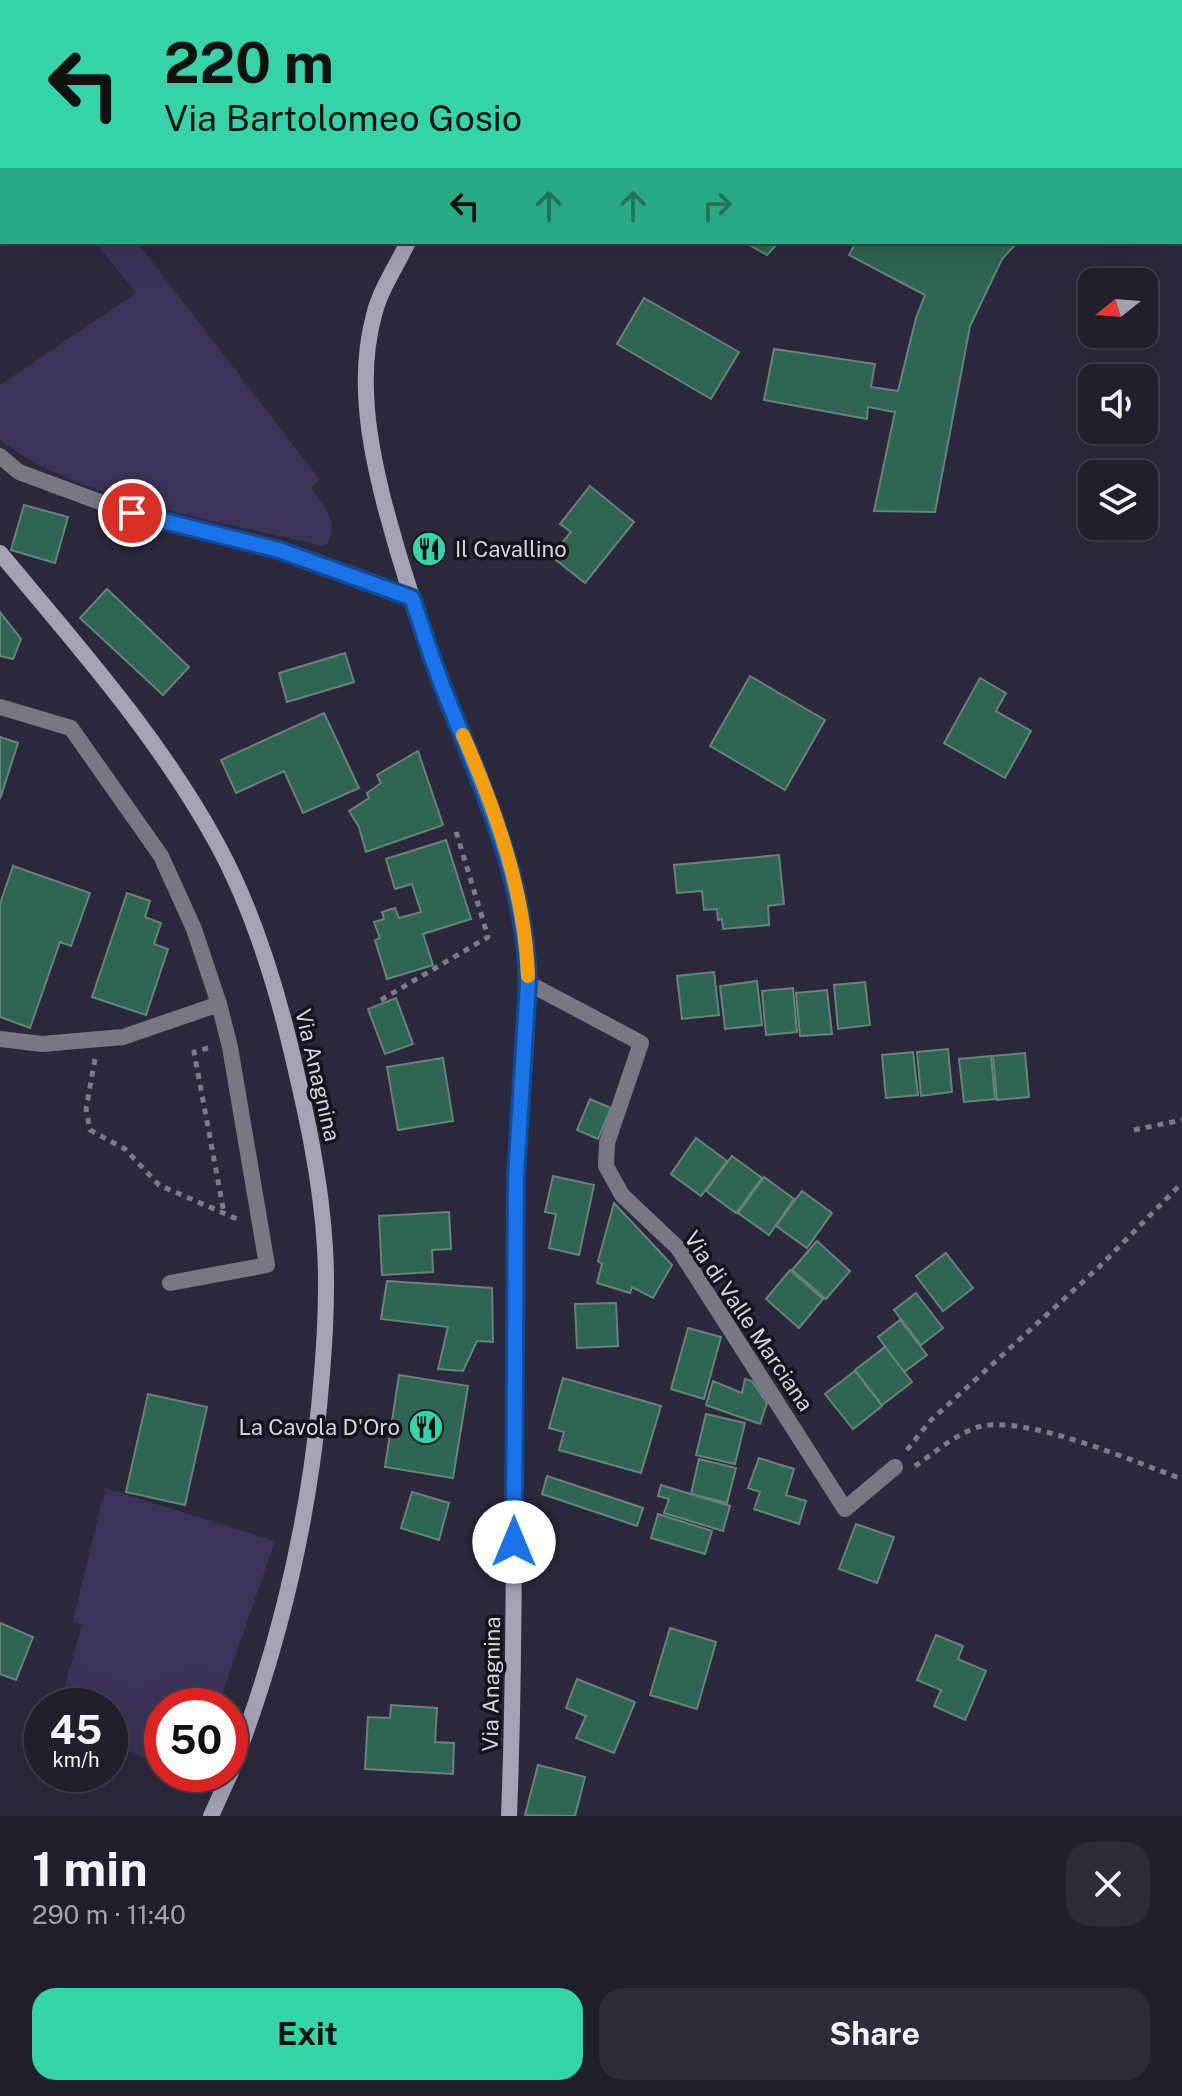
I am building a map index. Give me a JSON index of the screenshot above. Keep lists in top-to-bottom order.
{
  "streets": {
    "main road": ["Via Anagnina"],
    "street": ["Via di Valle Marciana"]
  },
  "crossings": [
    ["Via Anagnina", "Via di Valle Marciana"]
  ],
  "places": {
    "restaurant": ["Il Cavallino", "La Cavola D'Oro"]
  },
  "north": "left",
  "page": {
    "turn": ["220 m", "Via Bartolomeo Gosio"],
    "speed": "45 km/h",
    "limit": "50",
    "heading": ["1 min", "290 m · 11:40"],
    "buttons": ["Exit", "Share"]
  }
}
